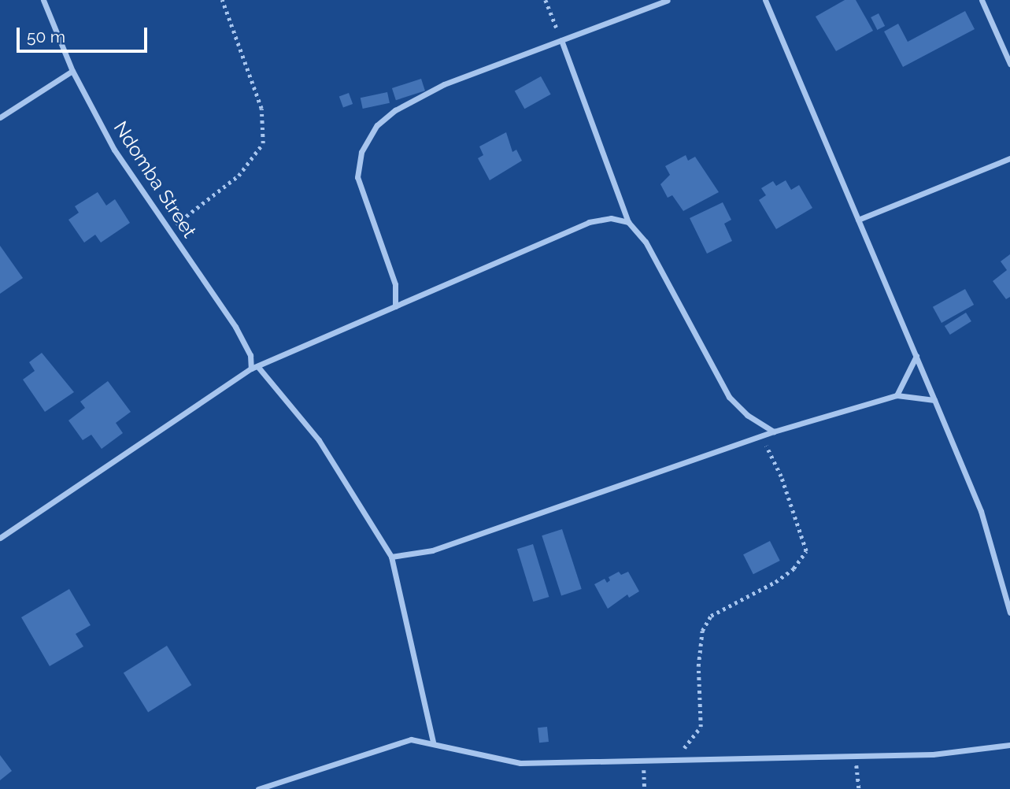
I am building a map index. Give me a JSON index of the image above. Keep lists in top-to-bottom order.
{
  "streets": {
    "street": ["Ndomba Street"]
  },
  "scale_bar": "50 m"
}
